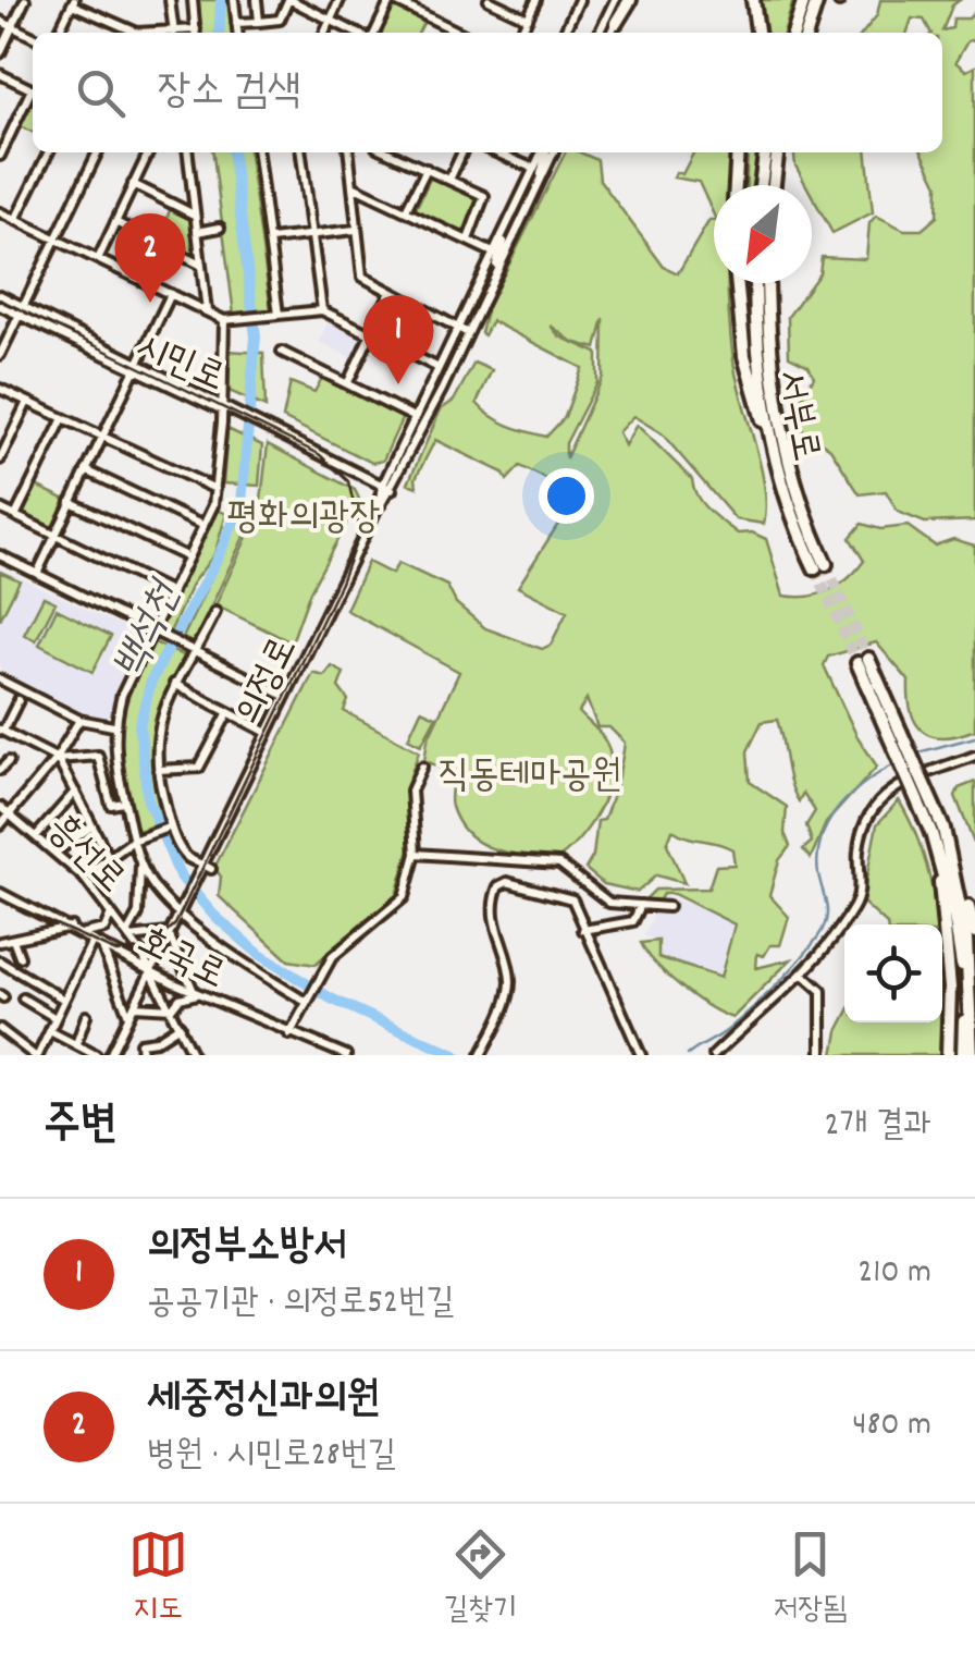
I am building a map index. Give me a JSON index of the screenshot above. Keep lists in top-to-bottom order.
{
  "streets": {
    "highway": ["서부로"],
    "street": [
      "시민로",
      "의정로",
      "흥선로",
      "호국로"
    ]
  },
  "crossings": [
    ["시민로", "의정로"],
    ["흥선로", "호국로"]
  ],
  "water": ["백석천"],
  "parks": ["평화의광장", "직동테마공원"],
  "north": "bottom left",
  "page": {
    "search": "장소 검색",
    "pins": ["2", "1"],
    "heading": ["주변", "2개 결과"],
    "list": [
      {
        "mark": "1",
        "name": "의정부소방서",
        "note": "공공기관 · 의정로52번길",
        "value": "210 m"
      },
      {
        "mark": "2",
        "name": "세중정신과의원",
        "note": "병원 · 시민로28번길",
        "value": "480 m"
      }
    ],
    "nav": ["지도", "길찾기", "저장됨"]
  }
}
